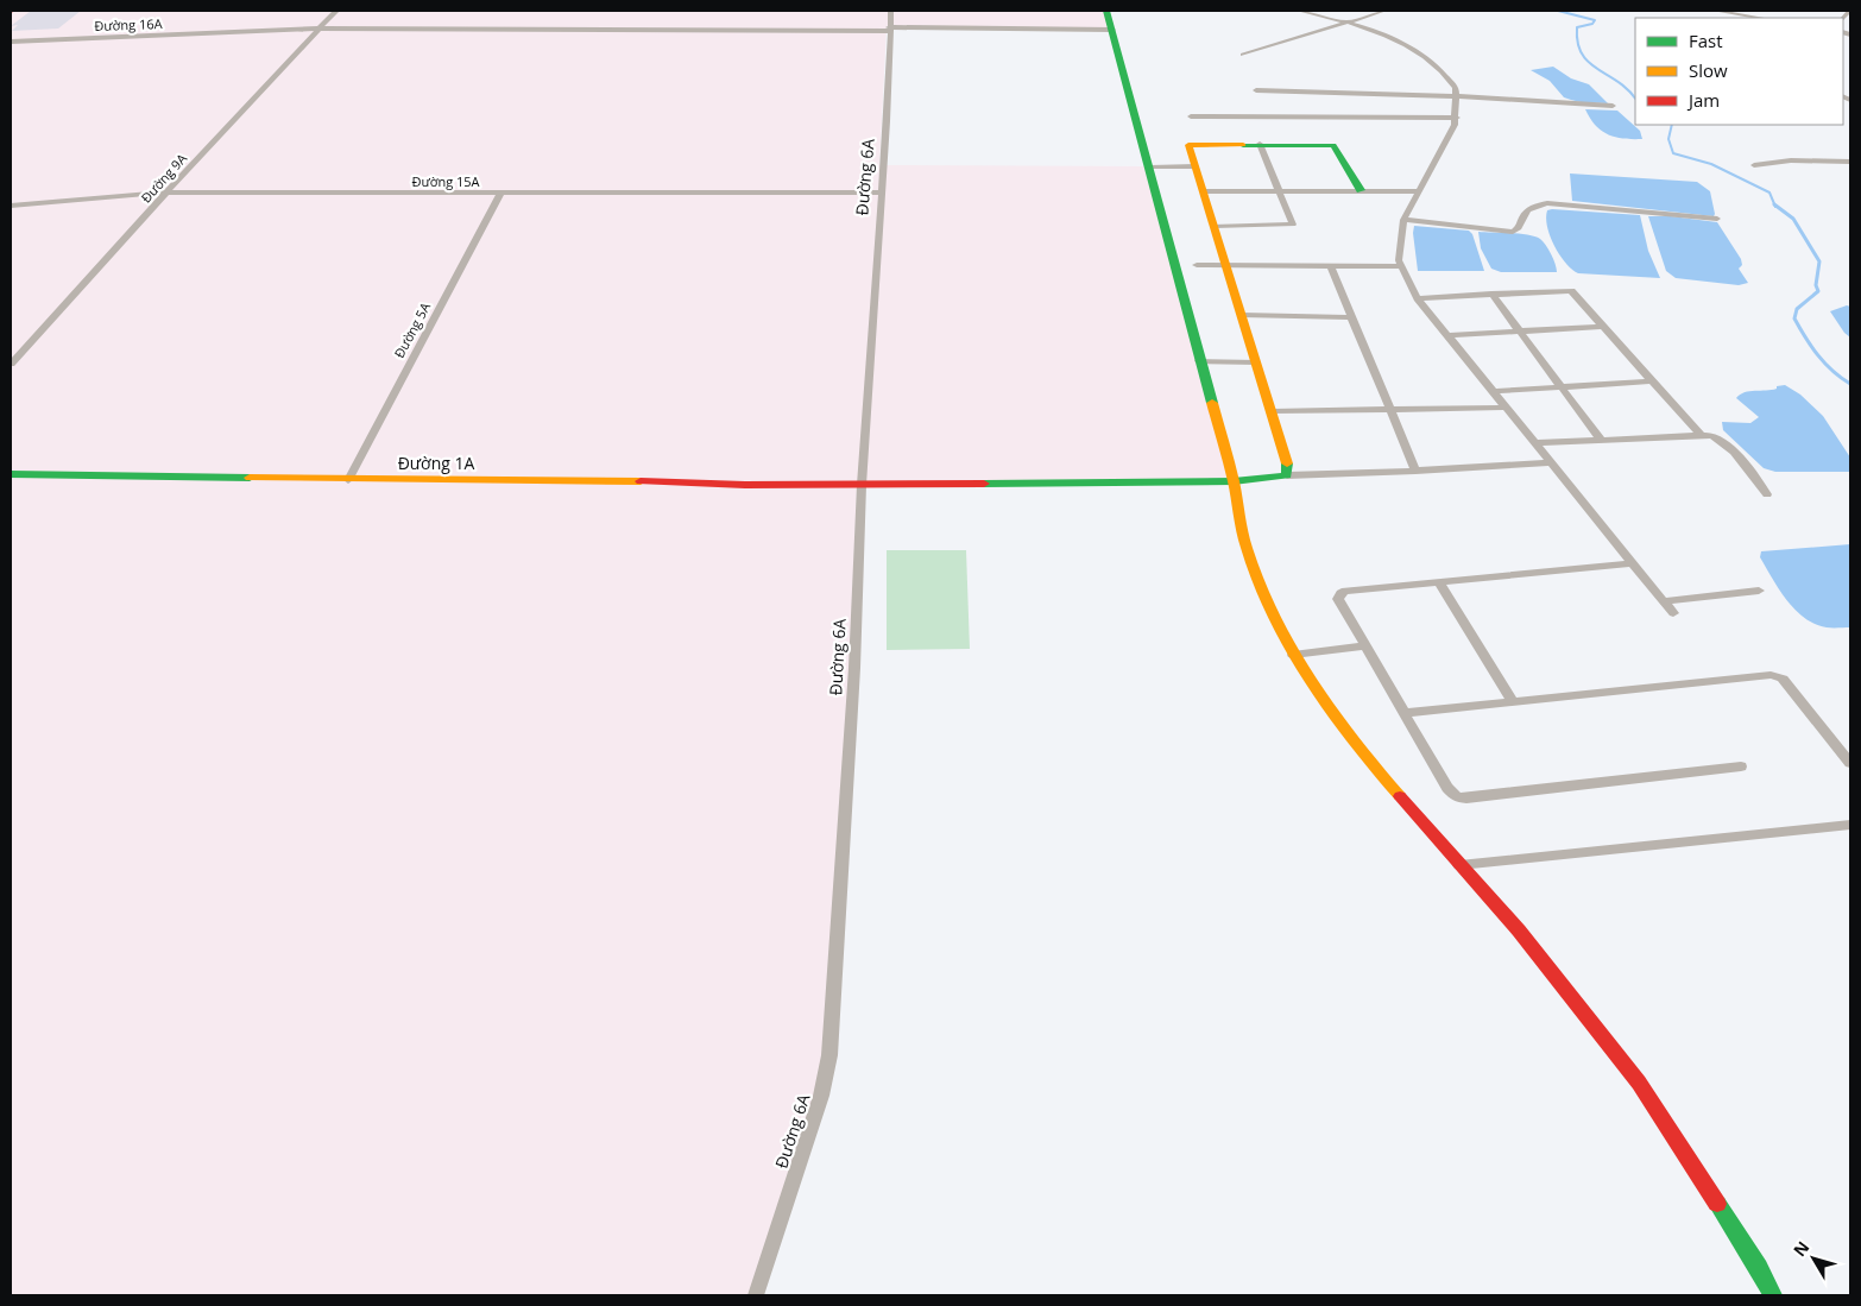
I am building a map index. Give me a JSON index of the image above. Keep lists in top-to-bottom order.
{
  "streets": {
    "street": [
      "Đường 16A",
      "Đường 6A",
      "Đường 9A",
      "Đường 15A",
      "Đường 5A",
      "Đường 1A"
    ]
  },
  "crossings": [
    ["Đường 16A", "Đường 6A"],
    ["Đường 16A", "Đường 9A"],
    ["Đường 6A", "Đường 15A"],
    ["Đường 6A", "Đường 1A"],
    ["Đường 9A", "Đường 15A"],
    ["Đường 15A", "Đường 5A"],
    ["Đường 5A", "Đường 1A"]
  ],
  "legend": ["Fast", "Slow", "Jam"],
  "north": "top left"
}
